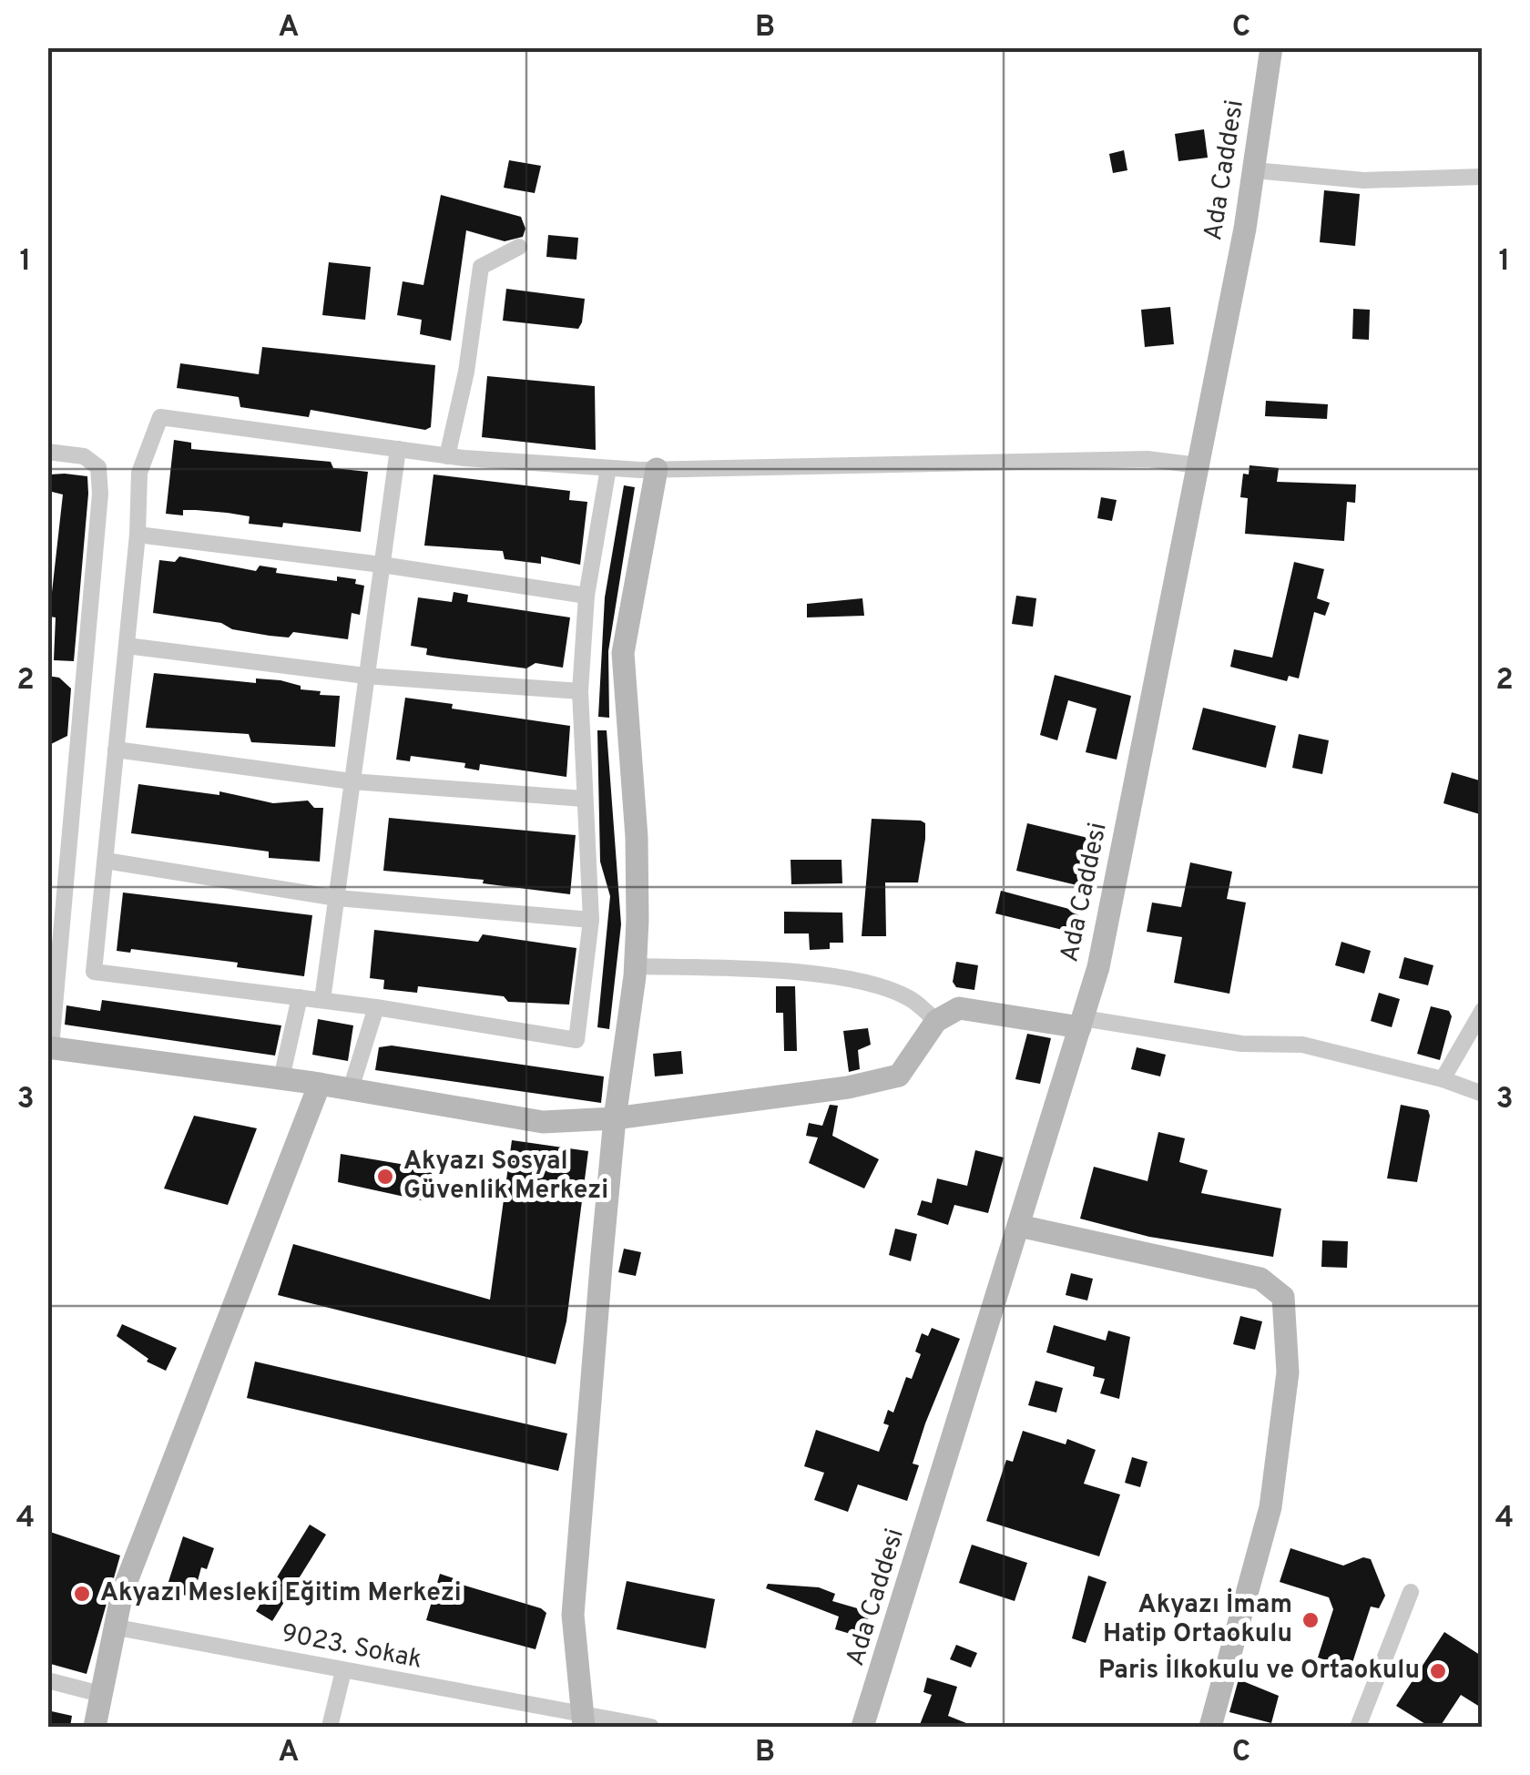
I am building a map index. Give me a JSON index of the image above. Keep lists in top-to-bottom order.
{
  "streets": {
    "main road": ["Ada Caddesi"],
    "street": ["9023. Sokak"]
  },
  "places": [
    "Akyazı Sosyal Güvenlik Merkezi",
    "Akyazı Mesleki Eğitim Merkezi",
    "Akyazı İmam Hatip Ortaokulu",
    "Paris İlkokulu ve Ortaokulu"
  ],
  "grid": {
    "columns": ["A", "B", "C"],
    "rows": [
      "1",
      "2",
      "3",
      "4"
    ]
  }
}
